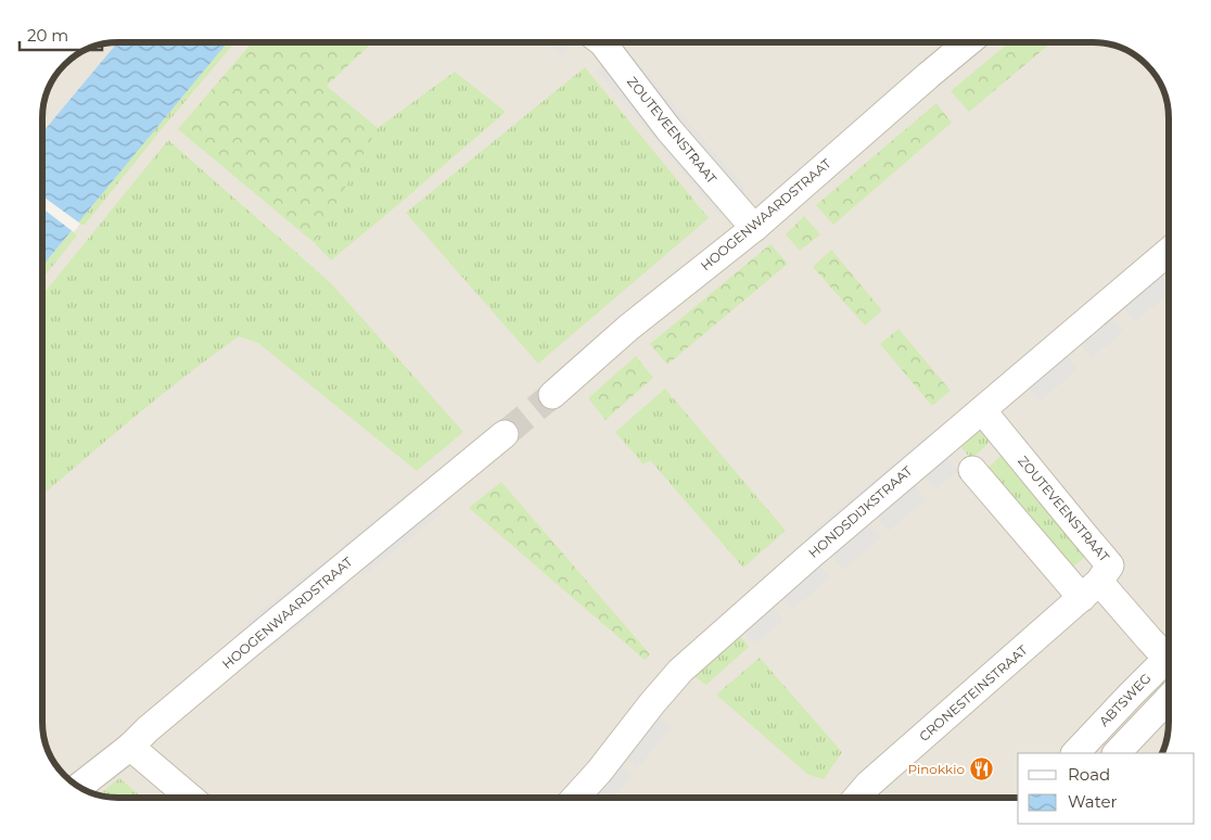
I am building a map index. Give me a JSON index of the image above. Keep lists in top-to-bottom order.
{
  "streets": {
    "street": [
      "ZOUTEVEENSTRAAT",
      "HOOGENWAARDSTRAAT",
      "HONDSDIJKSTRAAT",
      "CRONESTEINSTRAAT",
      "ABTSWEG"
    ]
  },
  "crossings": [
    ["ZOUTEVEENSTRAAT", "HOOGENWAARDSTRAAT"],
    ["ZOUTEVEENSTRAAT", "HONDSDIJKSTRAAT"],
    ["ZOUTEVEENSTRAAT", "CRONESTEINSTRAAT"]
  ],
  "places": {
    "restaurant": ["Pinokkio"]
  },
  "legend": ["Road", "Water"],
  "scale_bar": "20 m"
}
